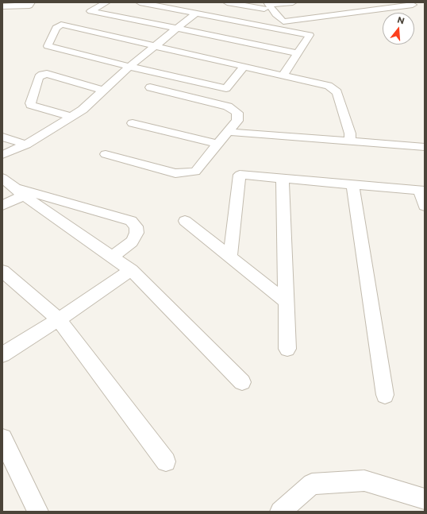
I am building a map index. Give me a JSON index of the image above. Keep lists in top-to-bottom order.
{
  "north": "top"
}
